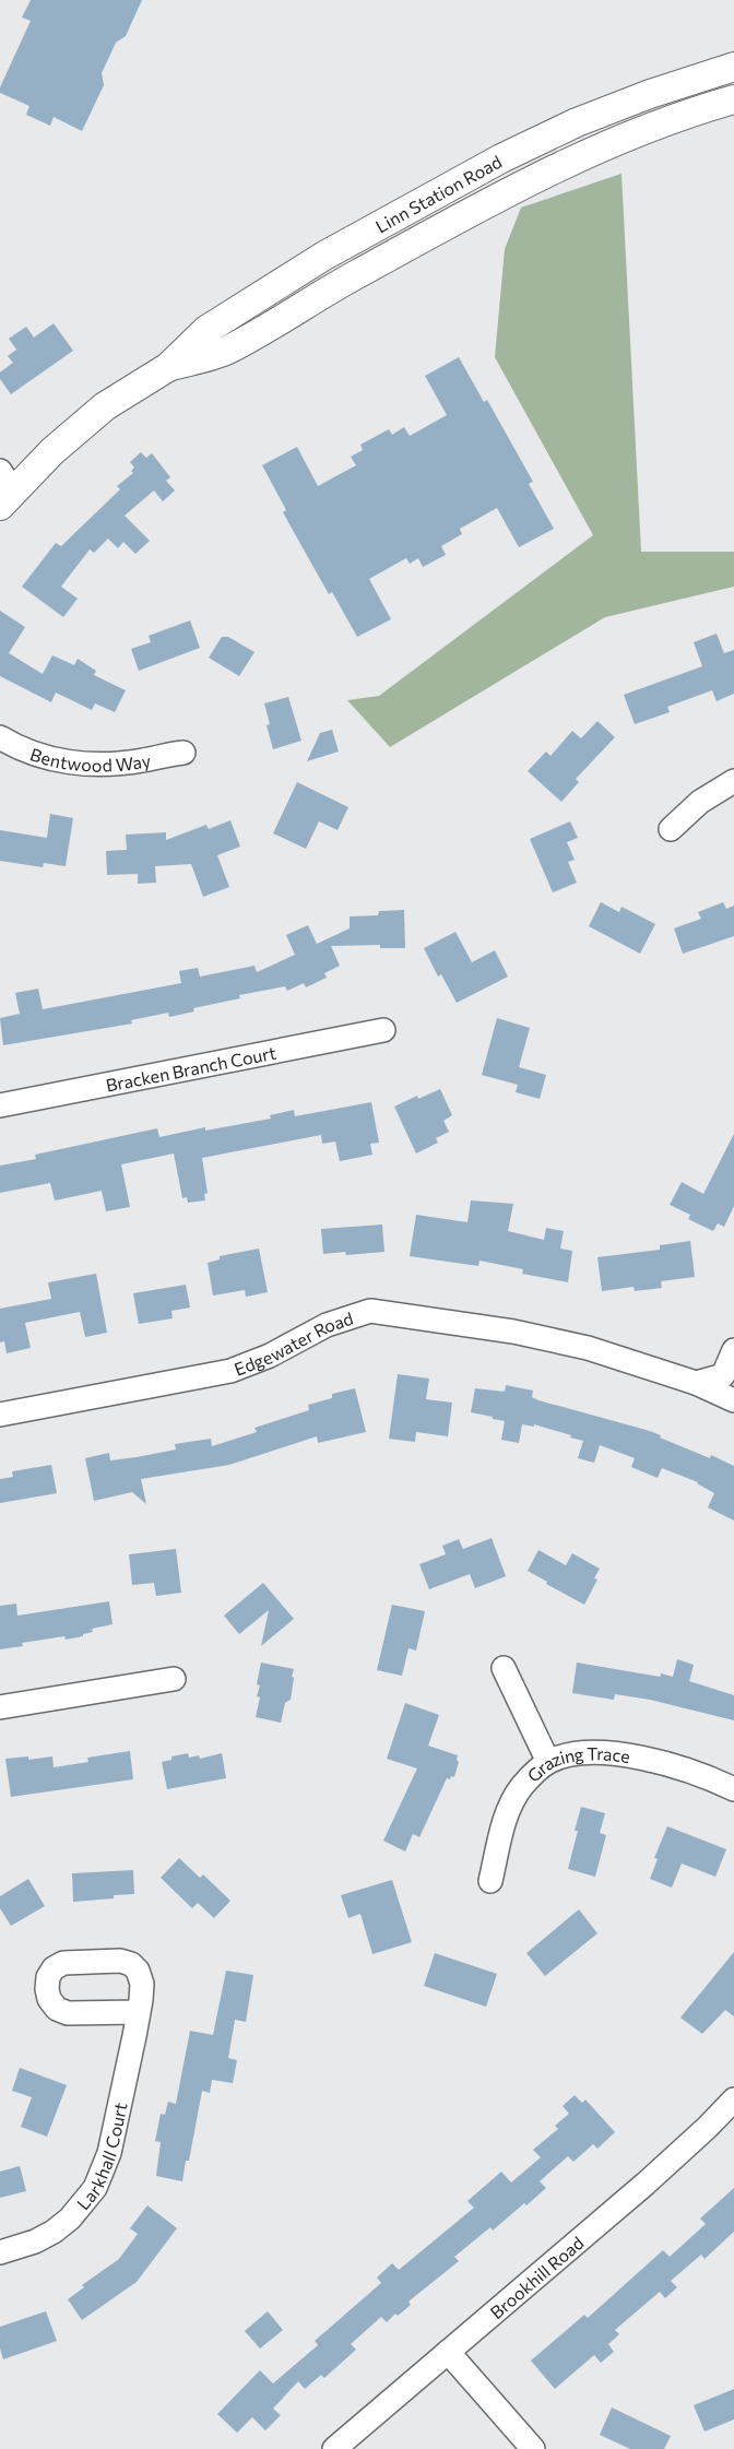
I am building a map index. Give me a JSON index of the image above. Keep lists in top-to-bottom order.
{
  "streets": {
    "street": [
      "Linn Station Road",
      "Bentwood Way",
      "Bracken Branch Court",
      "Edgewater Road",
      "Grazing Trace",
      "Larkhall Court",
      "Brookhill Road"
    ]
  }
}
